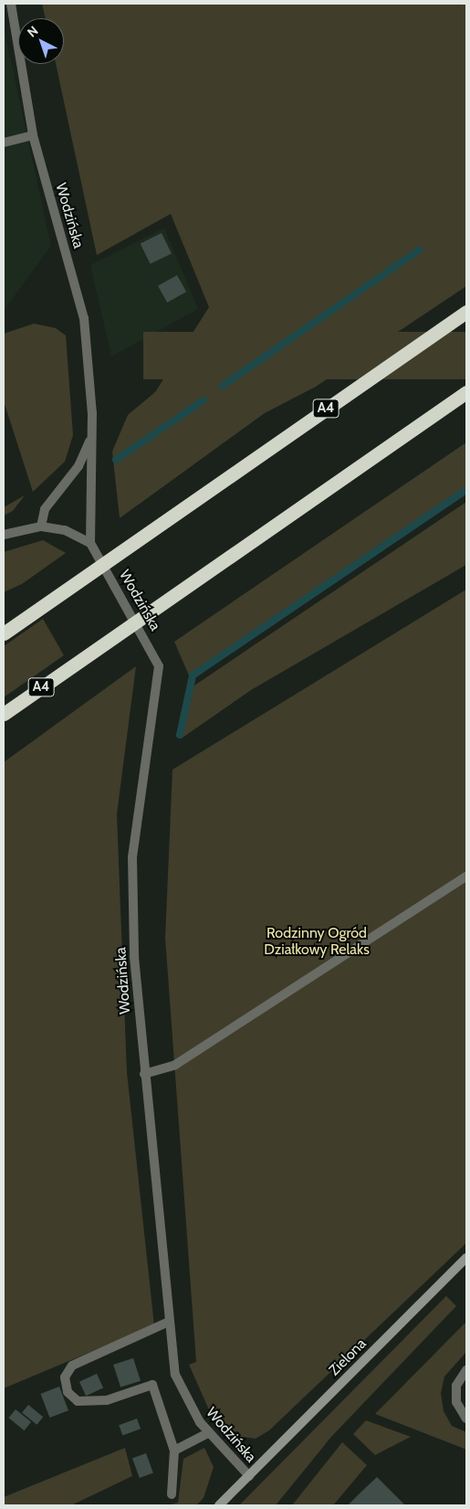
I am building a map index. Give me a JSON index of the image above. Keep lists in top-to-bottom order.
{
  "streets": {
    "highway": ["A4"],
    "main road": ["Wodzińska", "Zielona"]
  },
  "crossings": [
    ["Wodzińska", "Zielona"]
  ],
  "parks": ["Rodzinny Ogród Działkowy Relaks"],
  "north": "top left"
}
